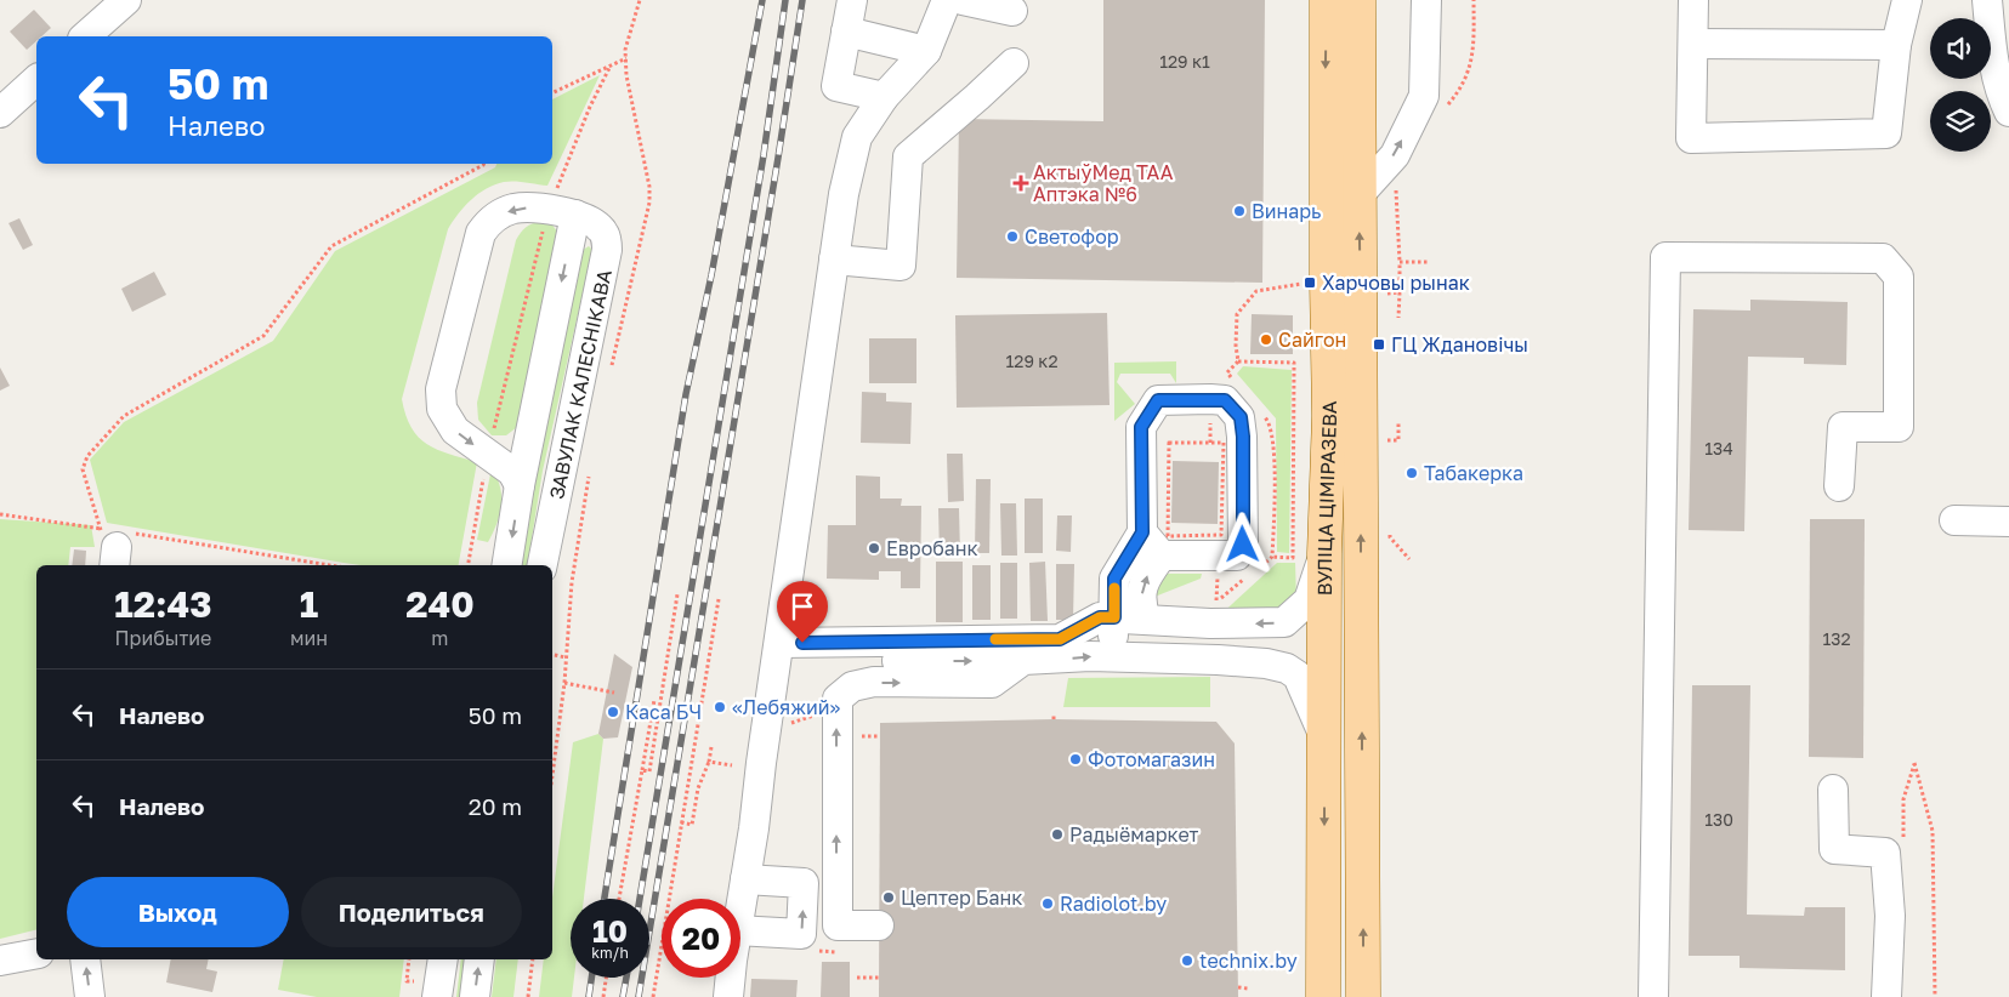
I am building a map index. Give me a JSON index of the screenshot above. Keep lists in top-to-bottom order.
{
  "streets": {
    "main road": ["ВУЛІЦА ЦІМІРАЗЕВА"],
    "street": ["ЗАВУЛАК КАЛЕСНІКАВА"]
  },
  "places": {
    "health": ["АктыўМед ТАА Аптэка №6"],
    "other": [
      "Винарь",
      "Светофор",
      "Сайгон",
      "Табакерка",
      "Евробанк",
      "«Лебяжий»",
      "Каса БЧ",
      "Фотомагазин",
      "Радыёмаркет",
      "Цептер Банк",
      "Radiolot.by",
      "technix.by"
    ],
    "transit": ["Харчовы рынак", "ГЦ Ждановічы"]
  },
  "house_numbers": [
    "129 к1",
    "129 к2",
    "134",
    "132",
    "130"
  ],
  "page": {
    "turn": ["50 m", "Налево"],
    "eta": [
      "12:43",
      "Прибытие",
      "1",
      "мин",
      "240",
      "m"
    ],
    "list": [
      {
        "name": "Налево",
        "value": "50 m"
      },
      {
        "name": "Налево",
        "value": "20 m"
      }
    ],
    "buttons": ["Выход", "Поделиться"],
    "speed": "10 km/h",
    "limit": "20"
  }
}
